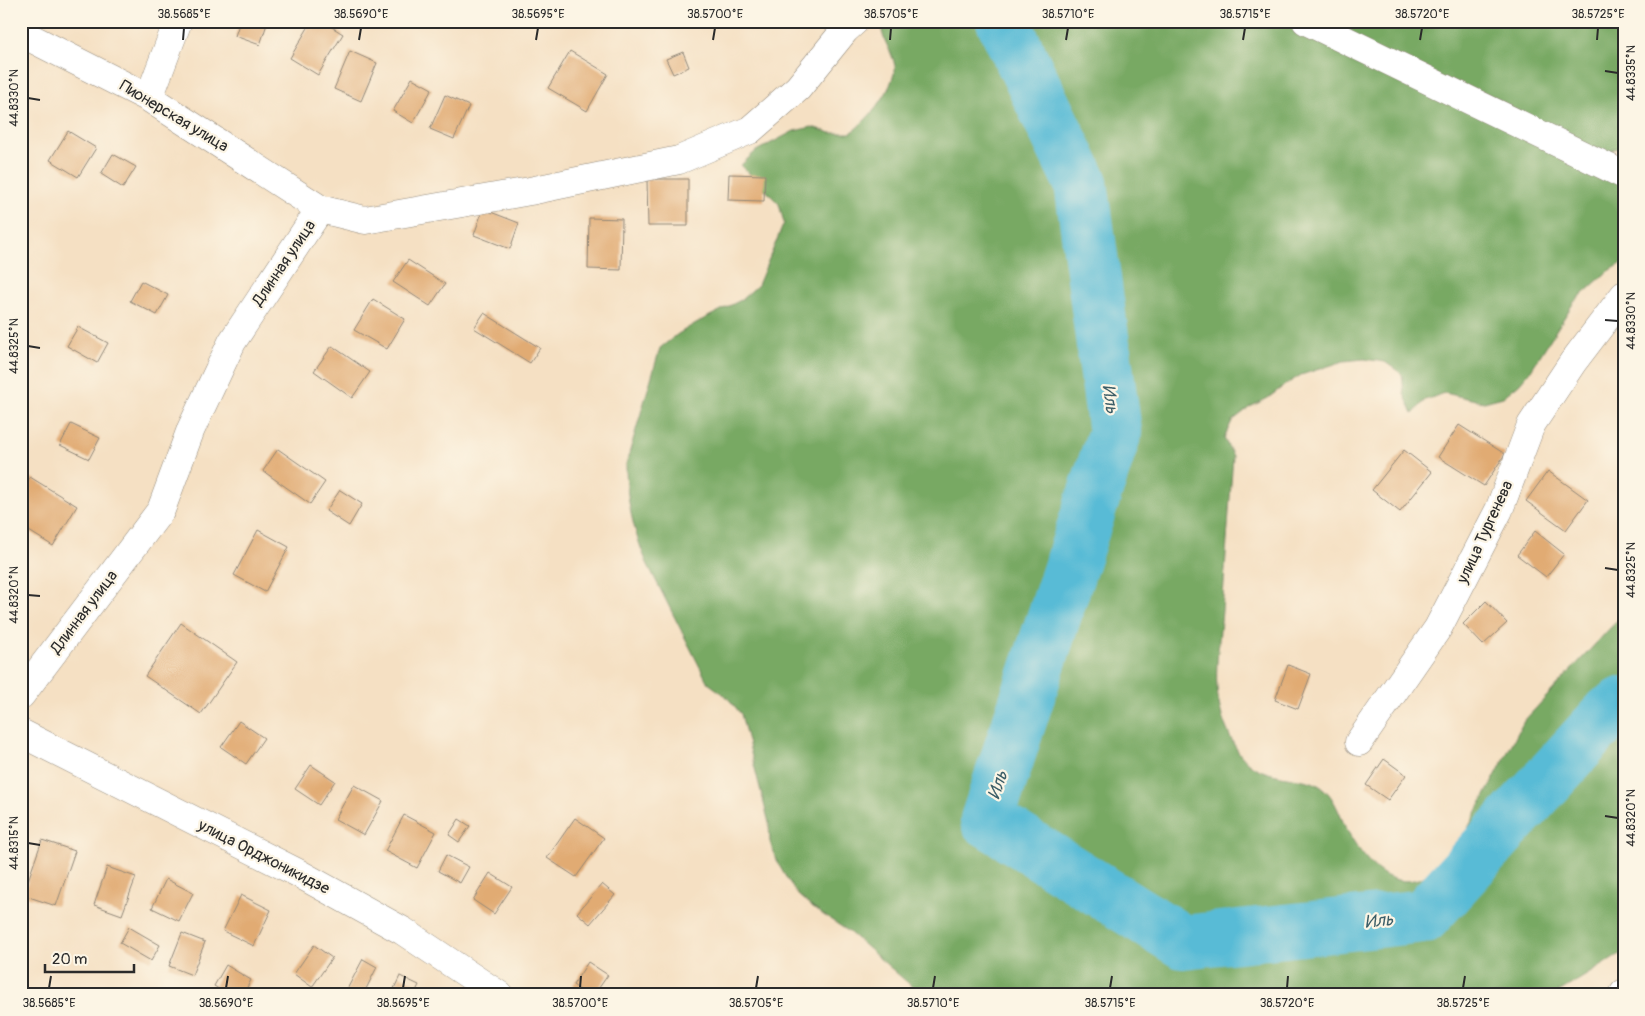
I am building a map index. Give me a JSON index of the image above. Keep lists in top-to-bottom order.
{
  "streets": {
    "street": [
      "Пионерская улица",
      "Длинная улица",
      "улица Тургенева",
      "улица Орджоникидзе"
    ]
  },
  "crossings": [
    ["Пионерская улица", "Длинная улица"]
  ],
  "water": ["Иль"],
  "scale_bar": "20 m",
  "coordinates": [
    "38.5685°E",
    "38.5690°E",
    "38.5695°E",
    "38.5700°E",
    "38.5705°E",
    "38.5710°E",
    "38.5715°E",
    "38.5720°E",
    "38.5725°E",
    "44.8335°N",
    "44.8330°N",
    "44.8325°N",
    "44.8320°N",
    "44.8315°N"
  ]
}
